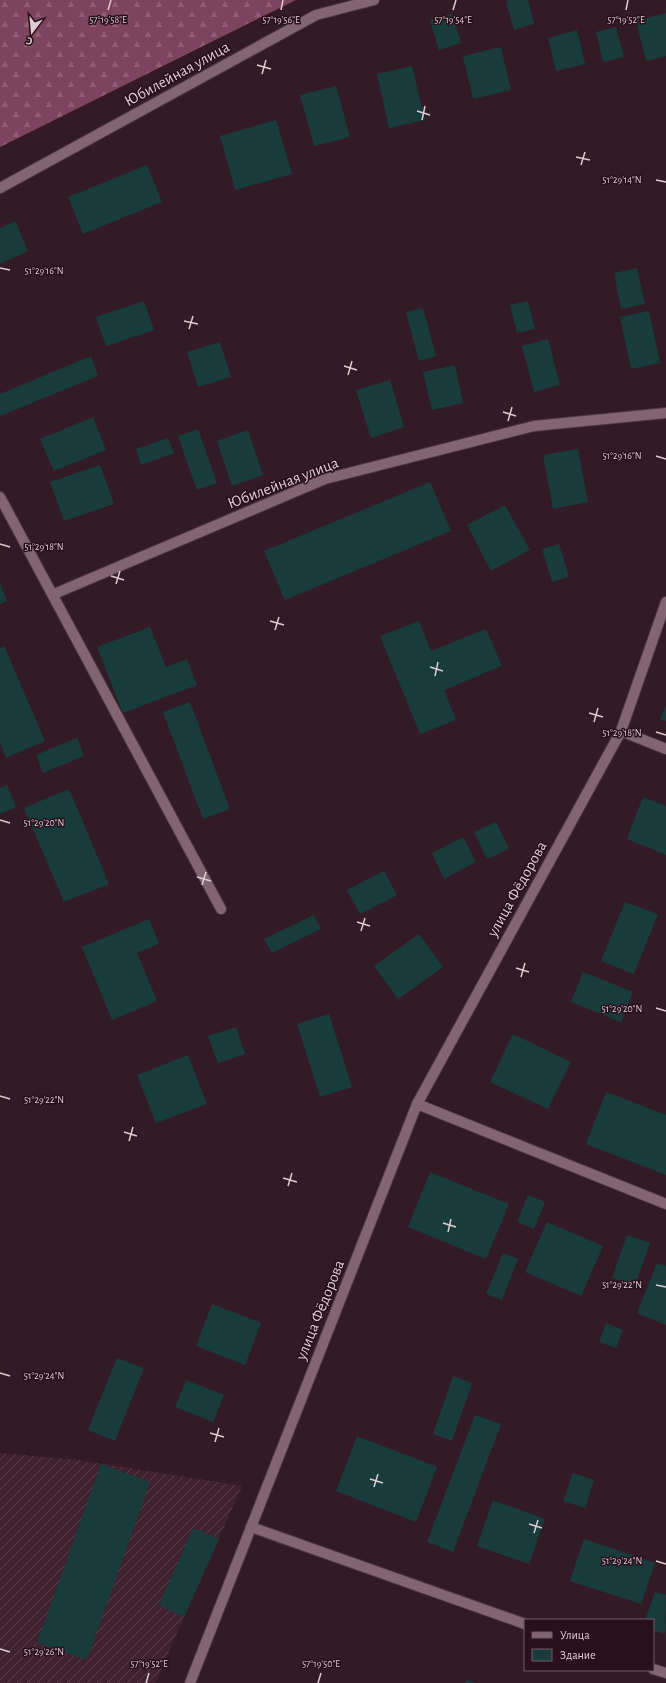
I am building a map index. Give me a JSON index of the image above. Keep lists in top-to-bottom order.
{
  "streets": {
    "street": ["Юбилейная улица", "улица Фёдорова"]
  },
  "legend": ["Улица", "Здание"],
  "north": "bottom",
  "coordinates": [
    "57°19'58\"E",
    "57°19'56\"E",
    "57°19'54\"E",
    "57°19'52\"E",
    "51°29'14\"N",
    "51°29'16\"N",
    "51°29'18\"N",
    "51°29'20\"N",
    "51°29'22\"N",
    "51°29'24\"N",
    "51°29'26\"N",
    "57°19'50\"E"
  ]
}
